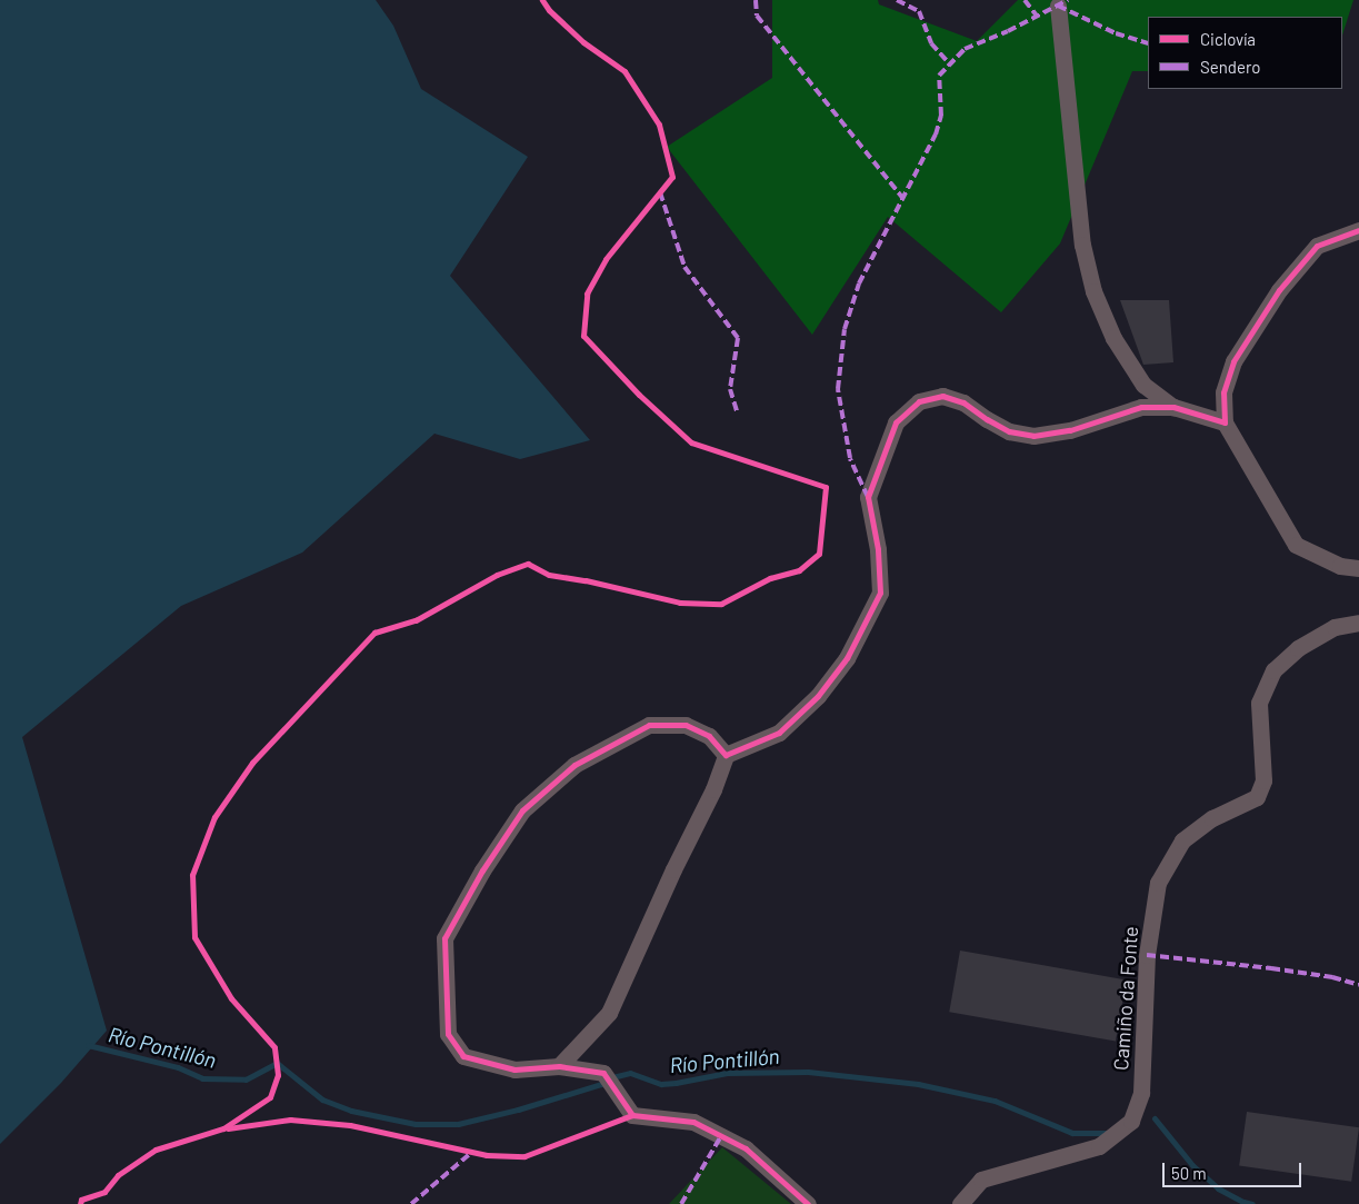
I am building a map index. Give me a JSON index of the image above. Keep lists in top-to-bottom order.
{
  "streets": {
    "street": ["Camiño da Fonte"]
  },
  "water": ["Río Pontillón"],
  "legend": ["Ciclovía", "Sendero"],
  "scale_bar": "50 m"
}
